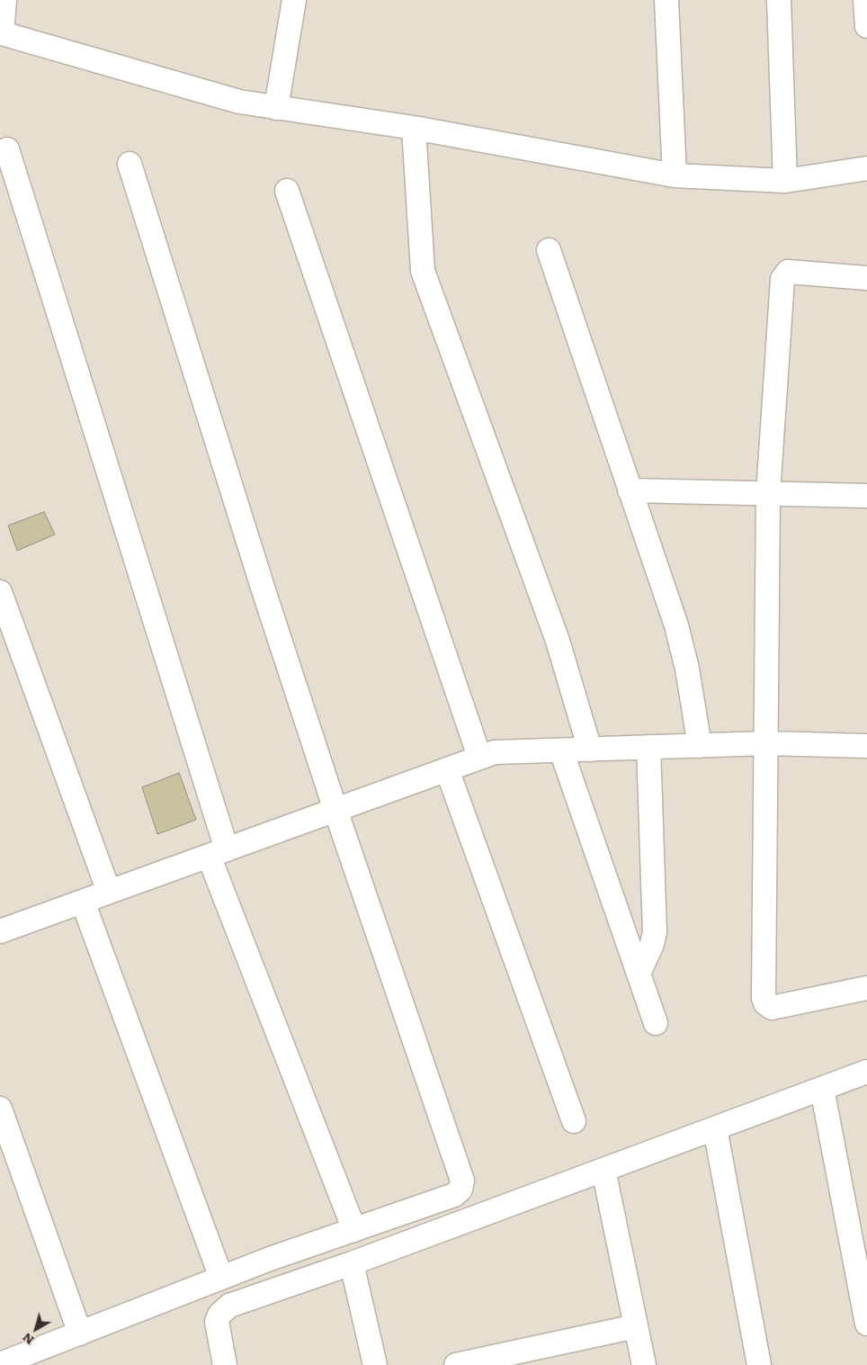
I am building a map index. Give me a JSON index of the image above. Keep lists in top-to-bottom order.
{
  "north": "bottom left"
}
